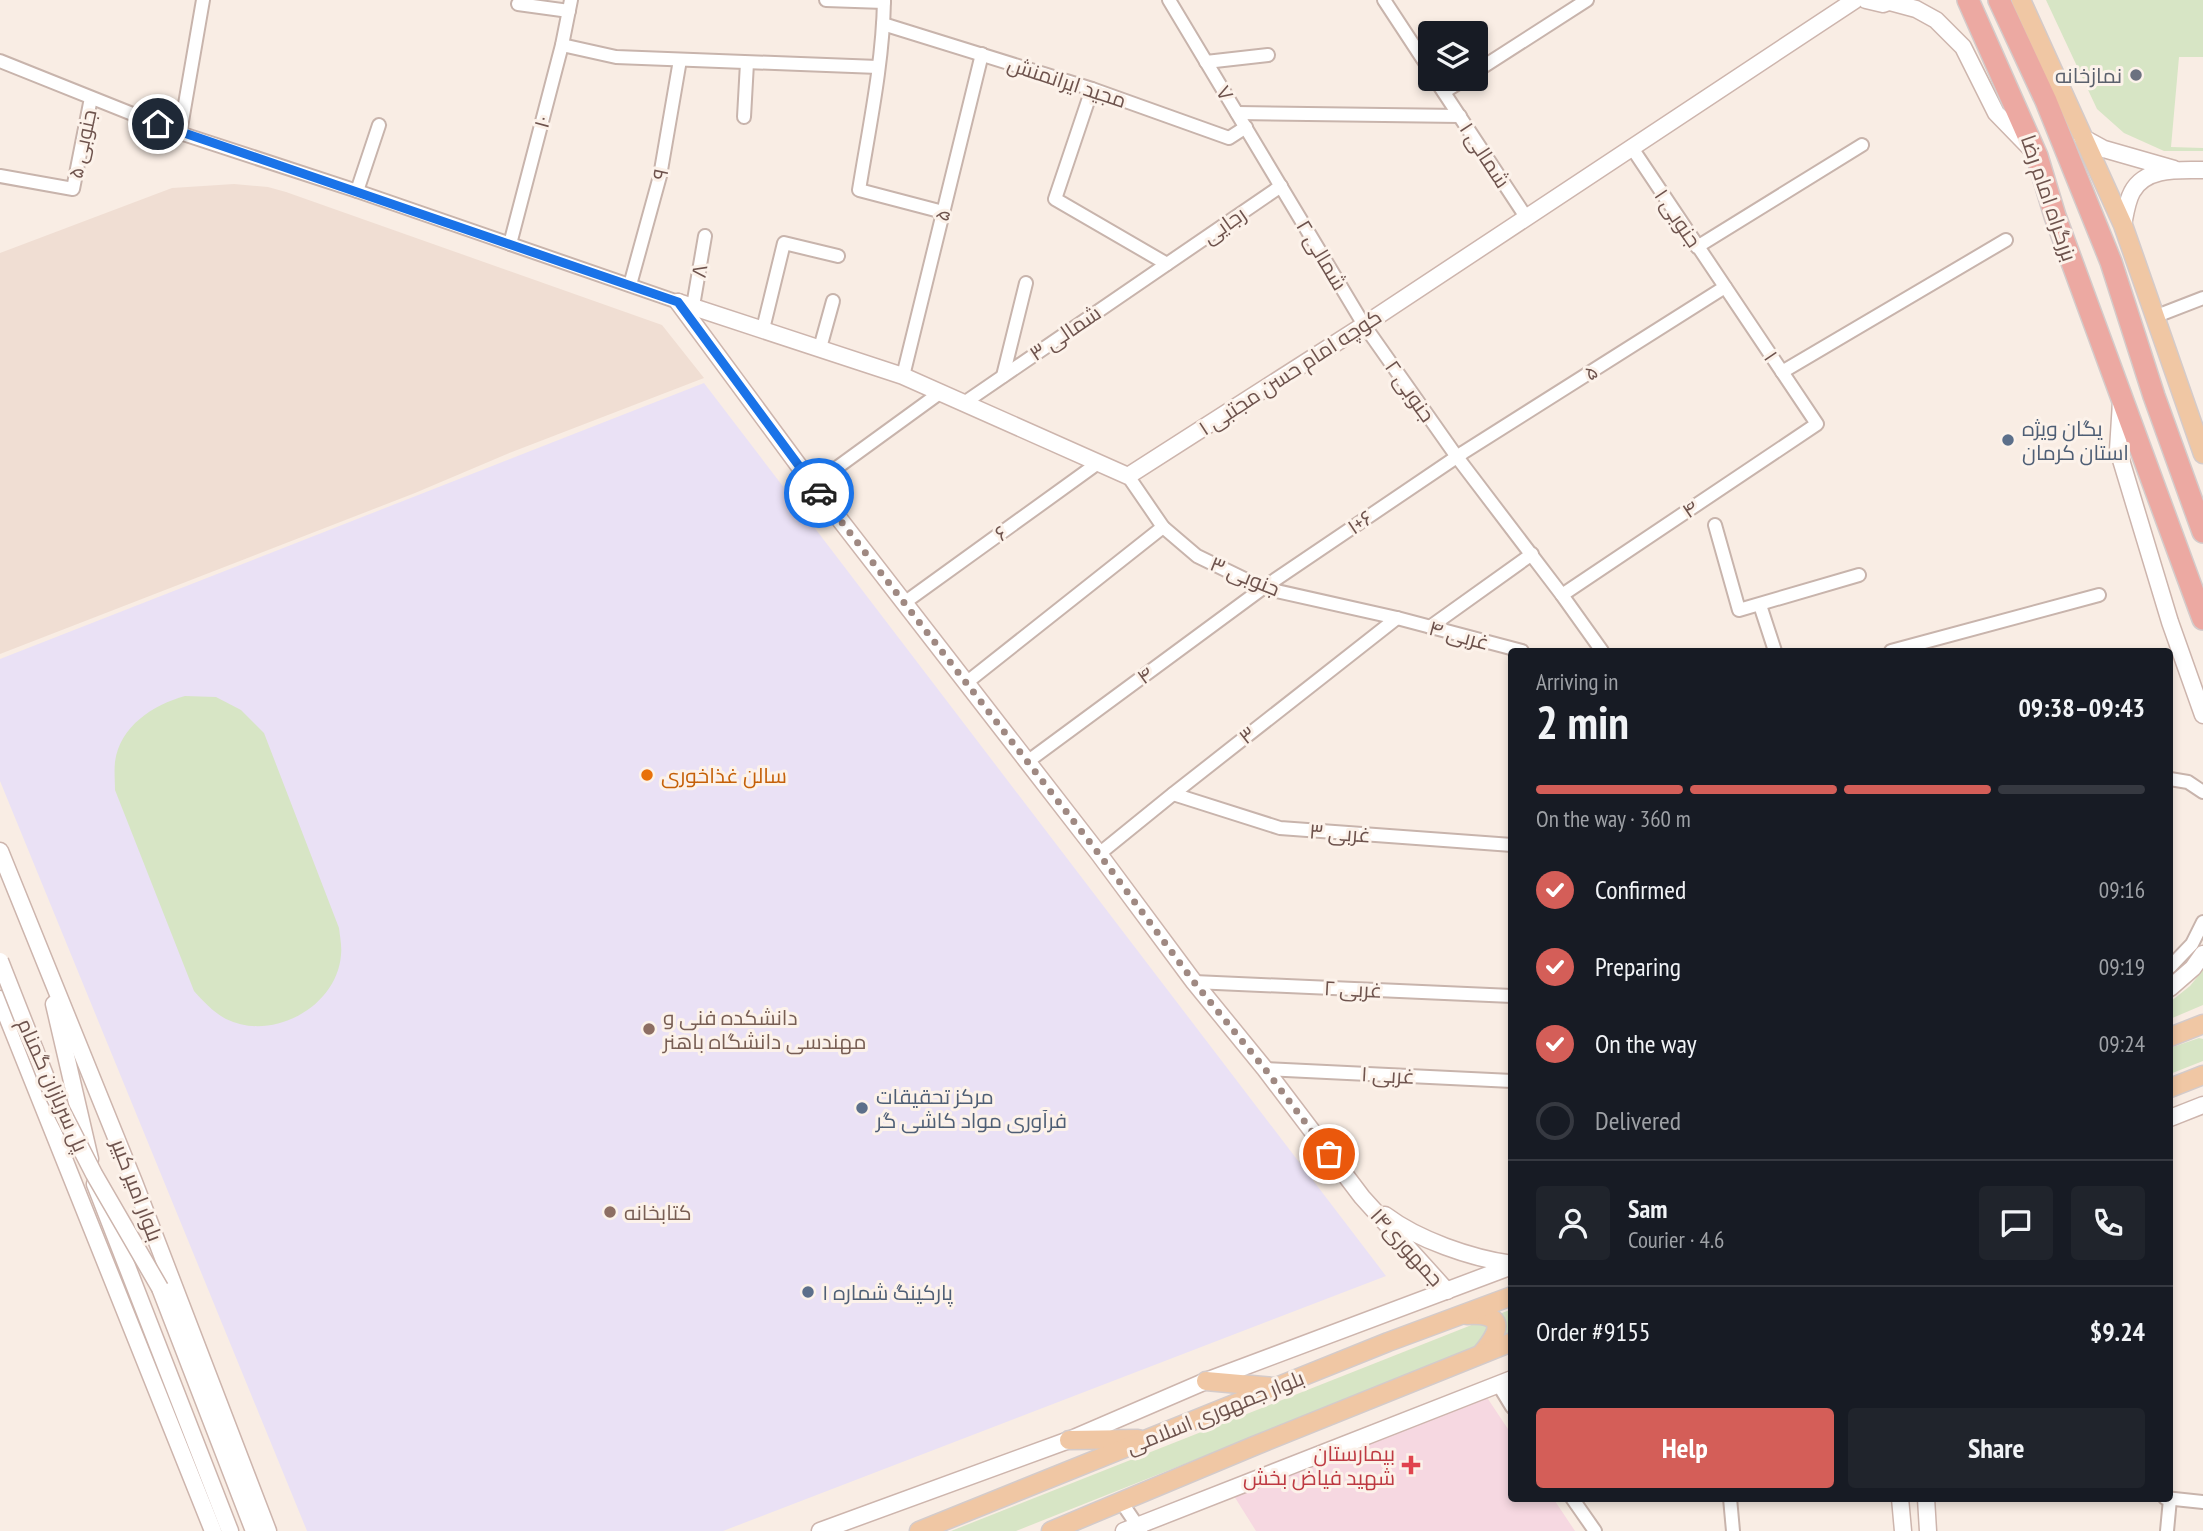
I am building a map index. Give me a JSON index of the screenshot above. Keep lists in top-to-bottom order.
{
  "streets": {
    "highway": ["بزرگراه امام رضا"],
    "main road": ["بلوار جمهوری اسلامی"],
    "street": [
      "مجید ایرانمنش",
      "۷",
      "۱۰",
      "۵ جنوبی",
      "۱ شمالی",
      "۹",
      "۵",
      "۱ جنوبی",
      "رجایی",
      "۲ شمالی",
      "۸",
      "۳ شمالی",
      "۱‍",
      "کوچه امام حسن مجتبی ۱",
      "۲ جنوبی",
      "۴",
      "۱+۶",
      "۶",
      "۳ جنوبی",
      "۴ غربی",
      "۳",
      "۳ غربی",
      "۲ غربی",
      "۱ غربی",
      "پل سربازان گمنام",
      "بلوار امیر کبیر",
      "جمهوری۱۴"
    ]
  },
  "crossings": [
    ["مجید ایرانمنش", "۷"],
    ["مجید ایرانمنش", "۵"],
    ["۷", "رجایی"],
    ["۷", "۲ شمالی"],
    ["۱ شمالی", "کوچه امام حسن مجتبی ۱"],
    ["۵", "۱ جنوبی"],
    ["۵", "۱‍"],
    ["۵", "۲ جنوبی"],
    ["۵", "۱+۶"],
    ["۱ جنوبی", "۱‍"],
    ["۱ جنوبی", "کوچه امام حسن مجتبی ۱"],
    ["رجایی", "۲ شمالی"],
    ["رجایی", "۳ شمالی"],
    ["۲ شمالی", "کوچه امام حسن مجتبی ۱"],
    ["۲ شمالی", "۲ جنوبی"],
    ["۸", "جمهوری۱۴"],
    ["۱‍", "۴"],
    ["کوچه امام حسن مجتبی ۱", "۲ جنوبی"],
    ["کوچه امام حسن مجتبی ۱", "۳ جنوبی"],
    ["۲ جنوبی", "۴"],
    ["۲ جنوبی", "۱+۶"],
    ["۴", "۱+۶"],
    ["۴", "۳ جنوبی"],
    ["۴", "جمهوری۱۴"],
    ["۱+۶", "۳ جنوبی"],
    ["۶", "جمهوری۱۴"],
    ["۳ جنوبی", "۴ غربی"],
    ["۳ جنوبی", "۳"],
    ["۴ غربی", "۳"],
    ["۳", "۳ غربی"],
    ["۳", "جمهوری۱۴"],
    ["۲ غربی", "جمهوری۱۴"],
    ["۱ غربی", "جمهوری۱۴"],
    ["پل سربازان گمنام", "بلوار امیر کبیر"]
  ],
  "places": {
    "other": [
      "نمازخانه",
      "یگان ویژه استان کرمان",
      "سالن غذاخوری",
      "دانشکده فنی و مهندسی دانشگاه باهنر",
      "مرکز تحقیقات فرآوری مواد کاشی گر",
      "کتابخانه",
      "پارکینگ شماره ۱"
    ],
    "health": ["بیمارستان شهید فیاض بخش"]
  },
  "page": {
    "heading": ["2 min", "Arriving in", "09:38–09:43"],
    "panel": [
      "Sam",
      "Courier · 4.6",
      "Order #9155",
      "$9.24"
    ],
    "bar": "On the way · 360 m",
    "list": [
      ["Confirmed", "09:16"],
      ["Preparing", "09:19"],
      ["On the way", "09:24"],
      "Delivered"
    ],
    "buttons": ["Help", "Share"]
  }
}
